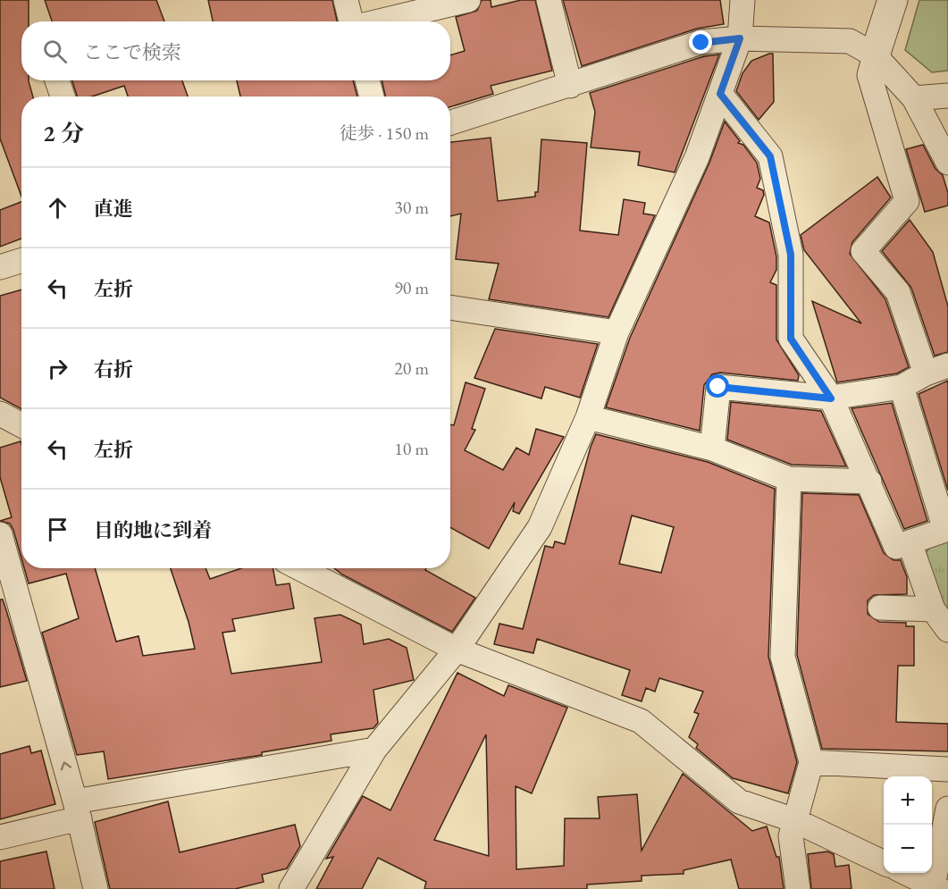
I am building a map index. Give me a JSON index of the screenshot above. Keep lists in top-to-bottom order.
{
  "page": {
    "search": "ここで検索",
    "heading": ["2 分", "徒歩 · 150 m"],
    "list": [
      ["直進", "30 m"],
      ["左折", "90 m"],
      ["右折", "20 m"],
      ["左折", "10 m"],
      "目的地に到着"
    ],
    "map_buttons": ["+", "−"]
  }
}
